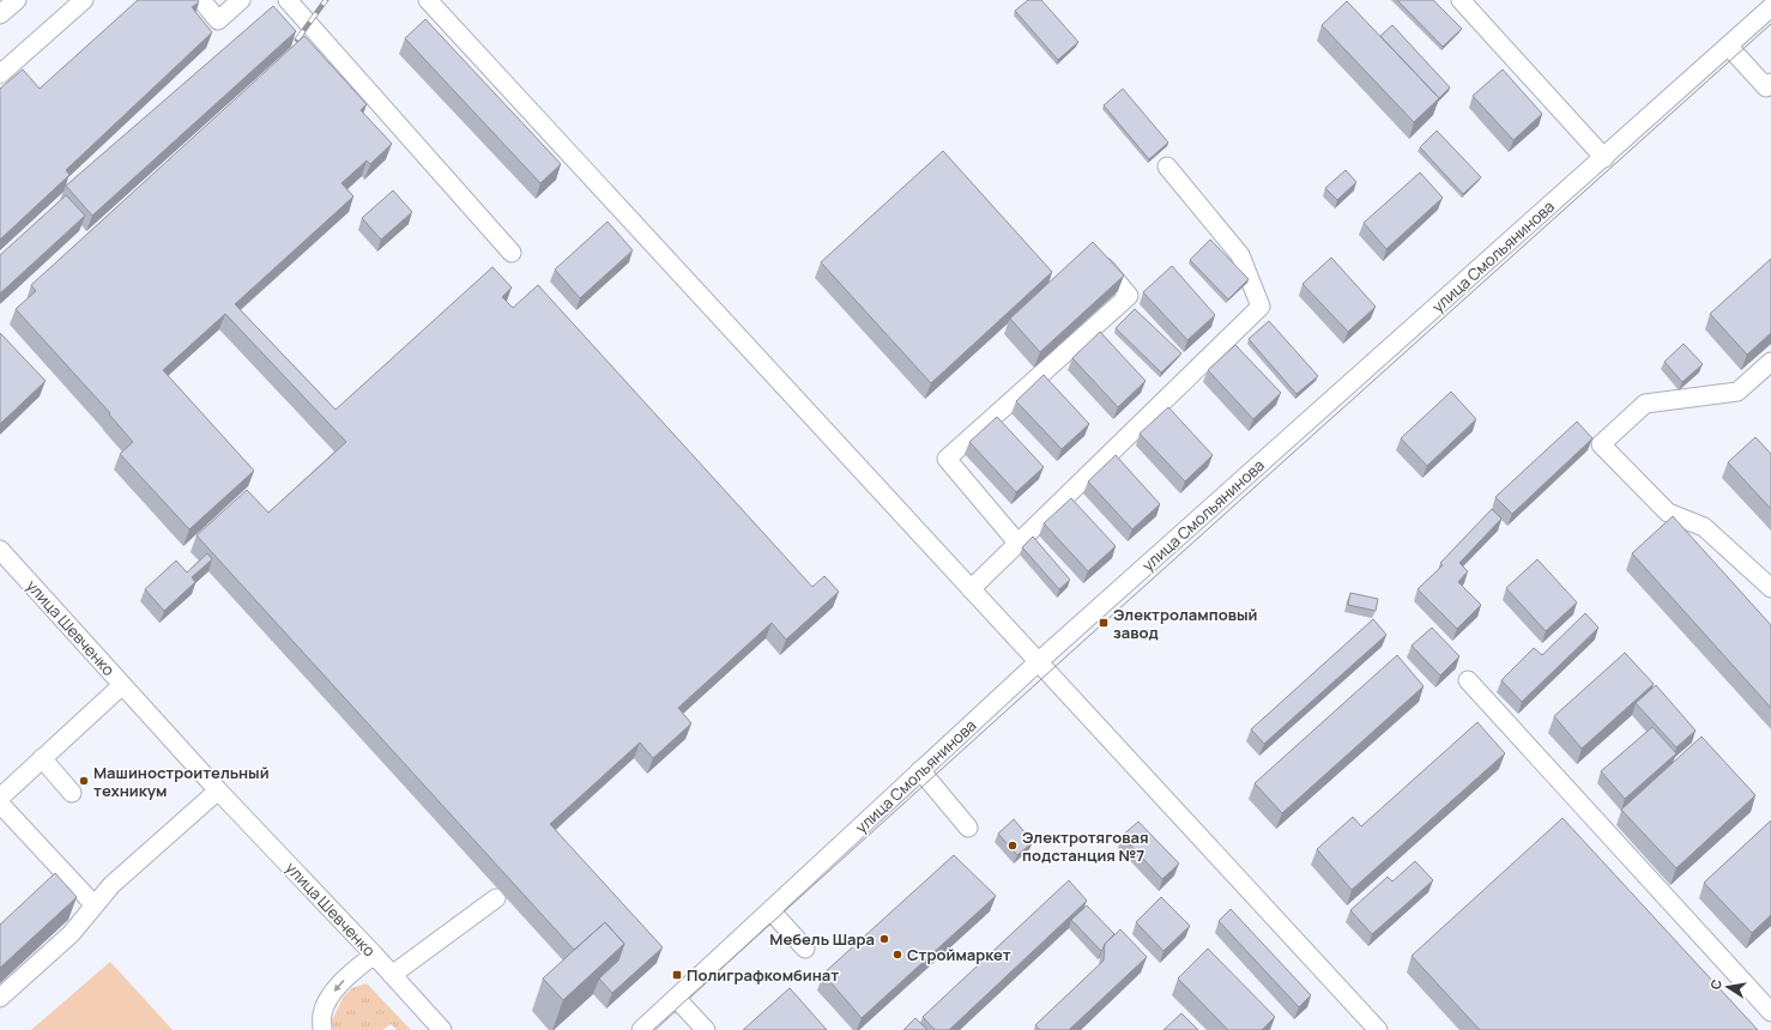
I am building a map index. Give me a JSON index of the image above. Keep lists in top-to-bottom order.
{
  "streets": {
    "street": ["улица Смольянинова", "улица Шевченко"]
  },
  "places": {
    "transit": ["Электроламповый завод", "Полиграфкомбинат"],
    "other": [
      "Машиностроительный техникум",
      "Электротяговая подстанция №7",
      "Мебель Шара",
      "Строймаркет"
    ]
  },
  "north": "left"
}
